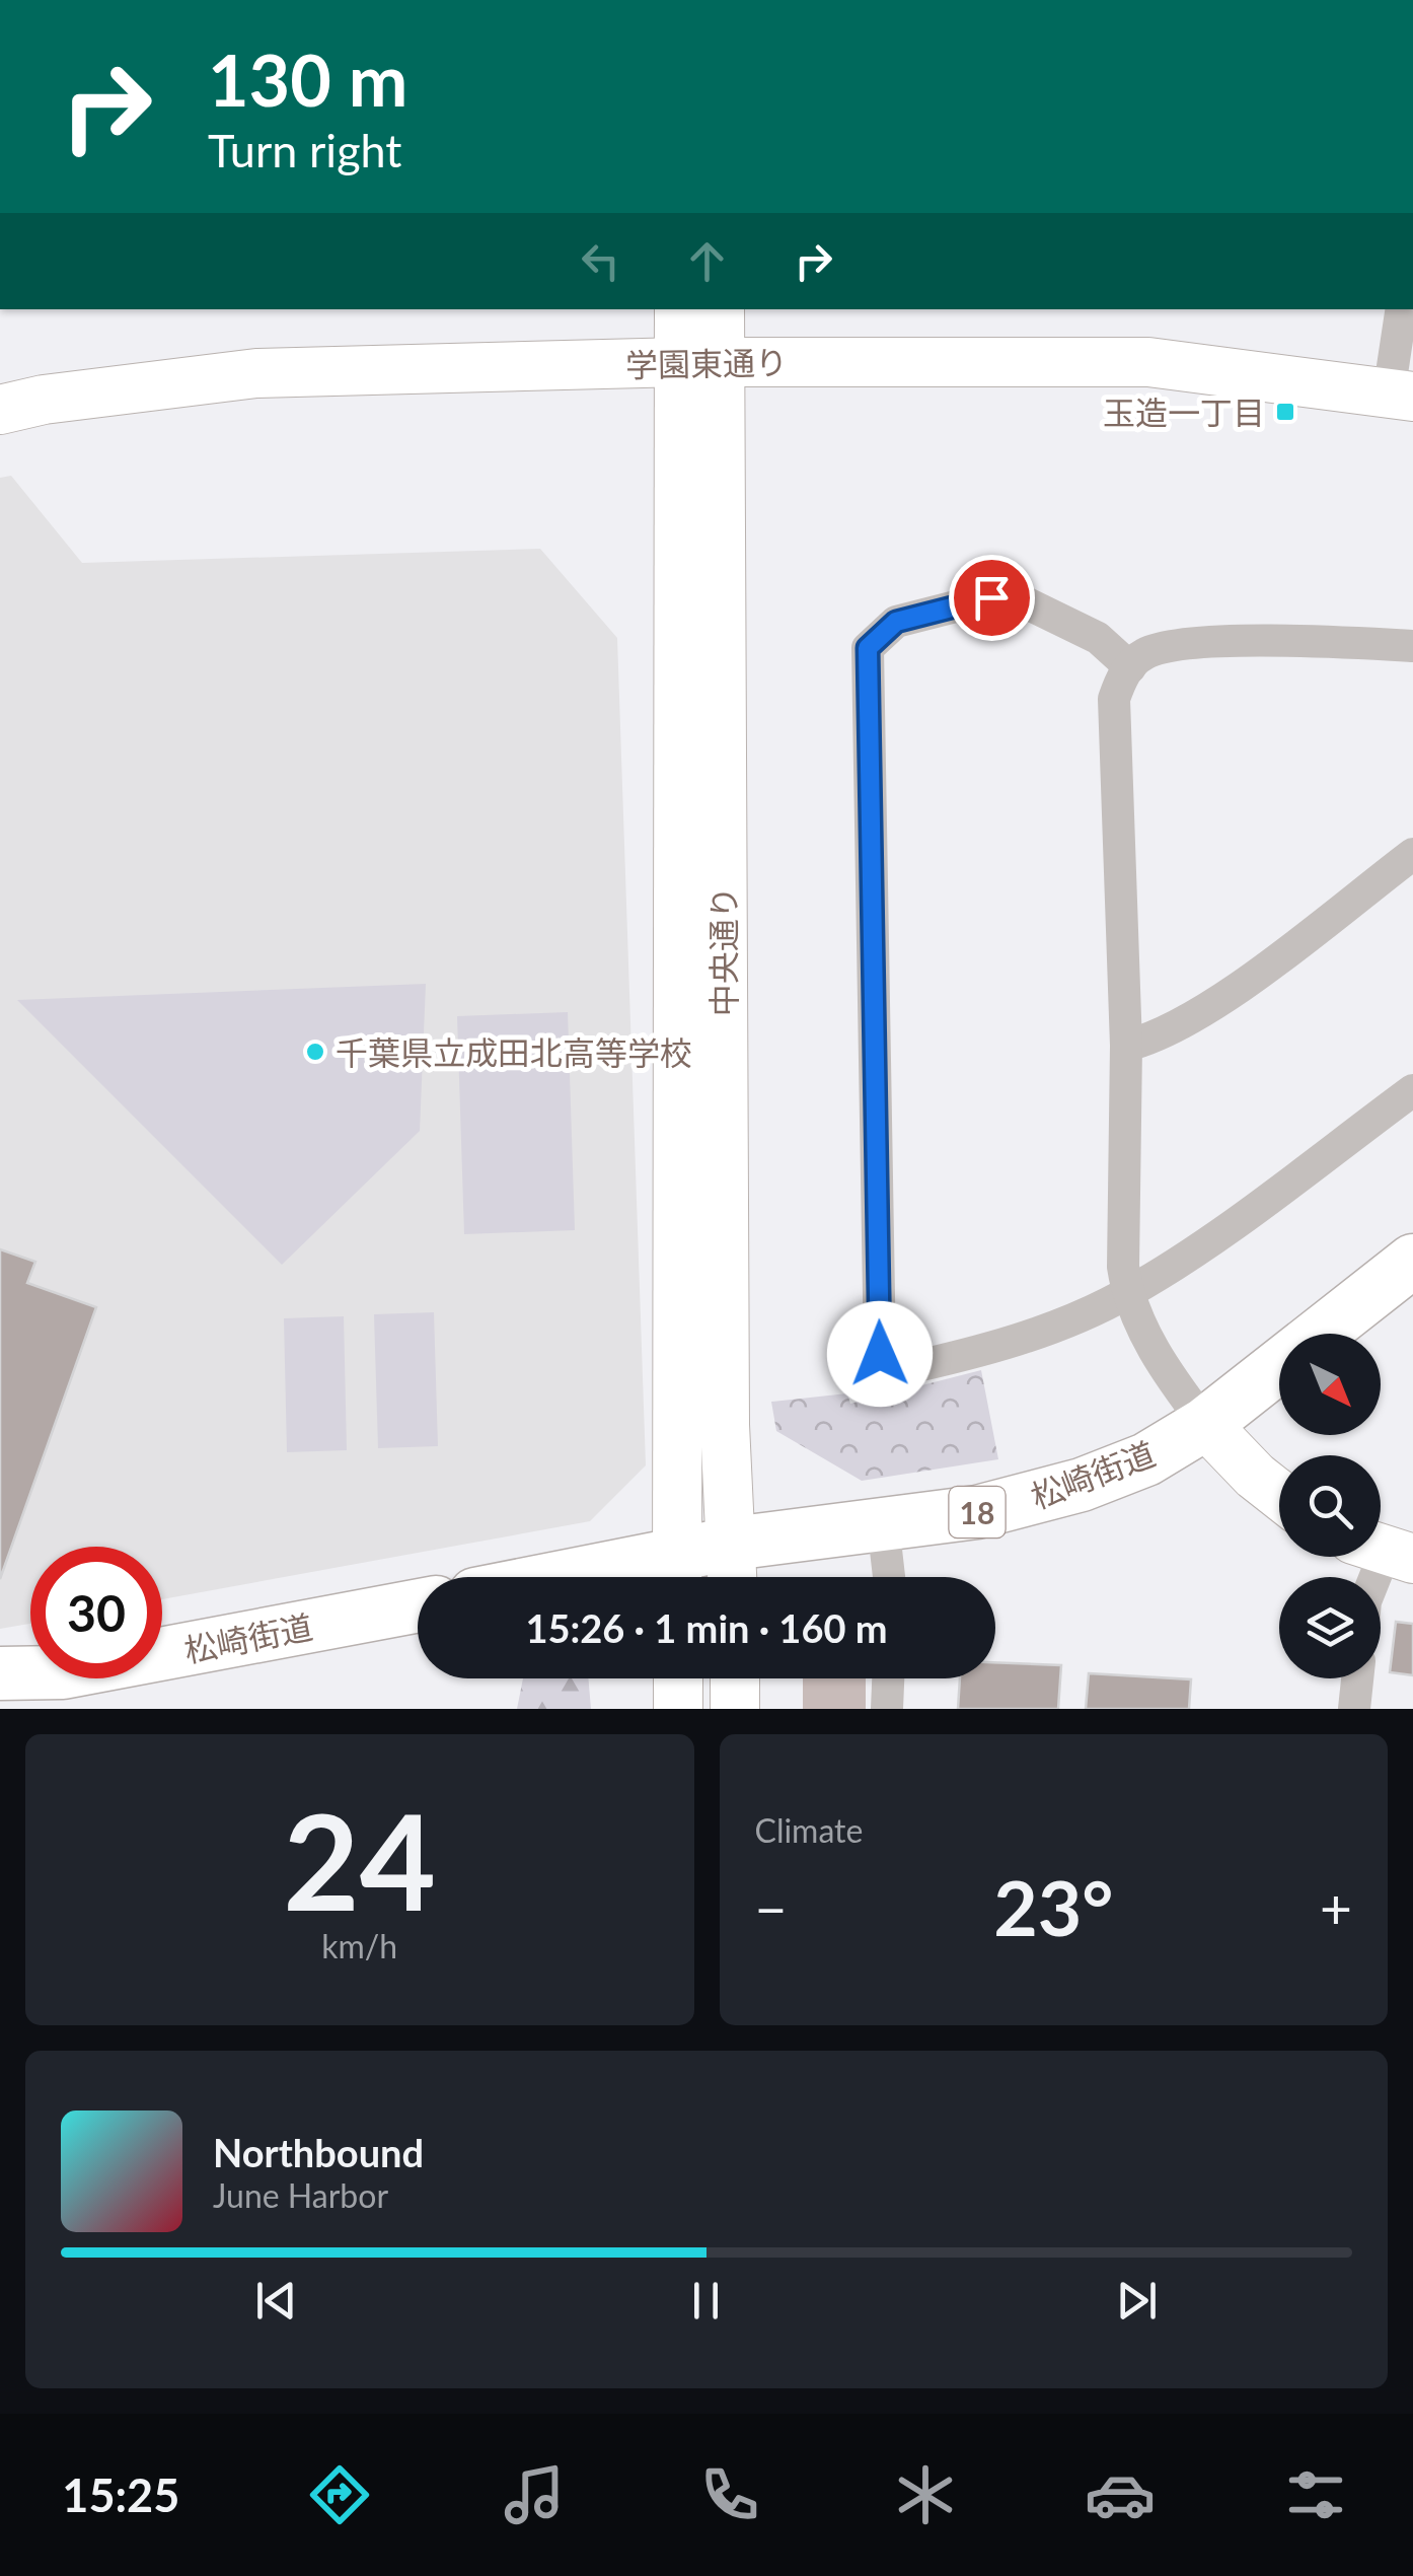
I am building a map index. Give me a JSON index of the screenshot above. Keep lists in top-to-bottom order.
{
  "streets": {
    "main road": ["松崎街道", "18"],
    "street": ["学園東通り", "中央通り"]
  },
  "crossings": [
    ["学園東通り", "中央通り"],
    ["中央通り", "松崎街道"]
  ],
  "places": {
    "transit": ["玉造一丁目"],
    "other": ["千葉県立成田北高等学校"]
  },
  "north": "bottom right",
  "page": {
    "turn": ["130 m", "Turn right"],
    "limit": "30",
    "trip": "15:26 · 1 min · 160 m",
    "tile": [
      ["24", "km/h"],
      "Climate"
    ],
    "heat": ["−", "23°", "+"],
    "song": ["Northbound", "June Harbor"],
    "tabs": "15:25"
  }
}
